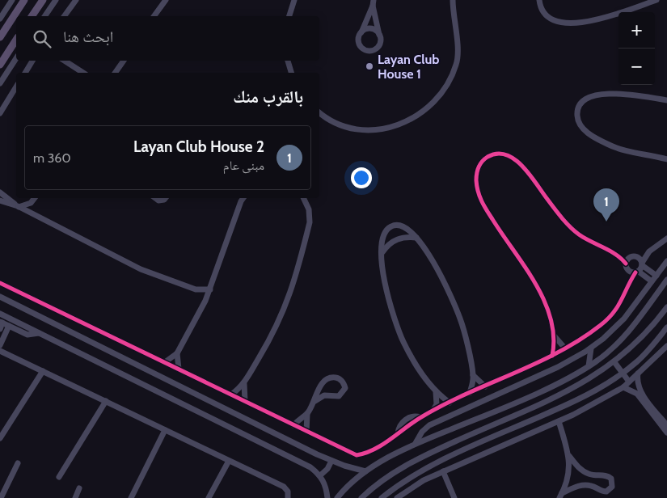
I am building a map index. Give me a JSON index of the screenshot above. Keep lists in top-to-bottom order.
{
  "places": ["Layan Club House 1"],
  "page": {
    "map_buttons": ["+", "−"],
    "search": "ابحث هنا",
    "heading": "بالقرب منك",
    "list": [
      {
        "mark": "1",
        "name": "Layan Club House 2",
        "note": "مبنى عام",
        "value": "360 m"
      }
    ],
    "pins": "1"
  }
}
